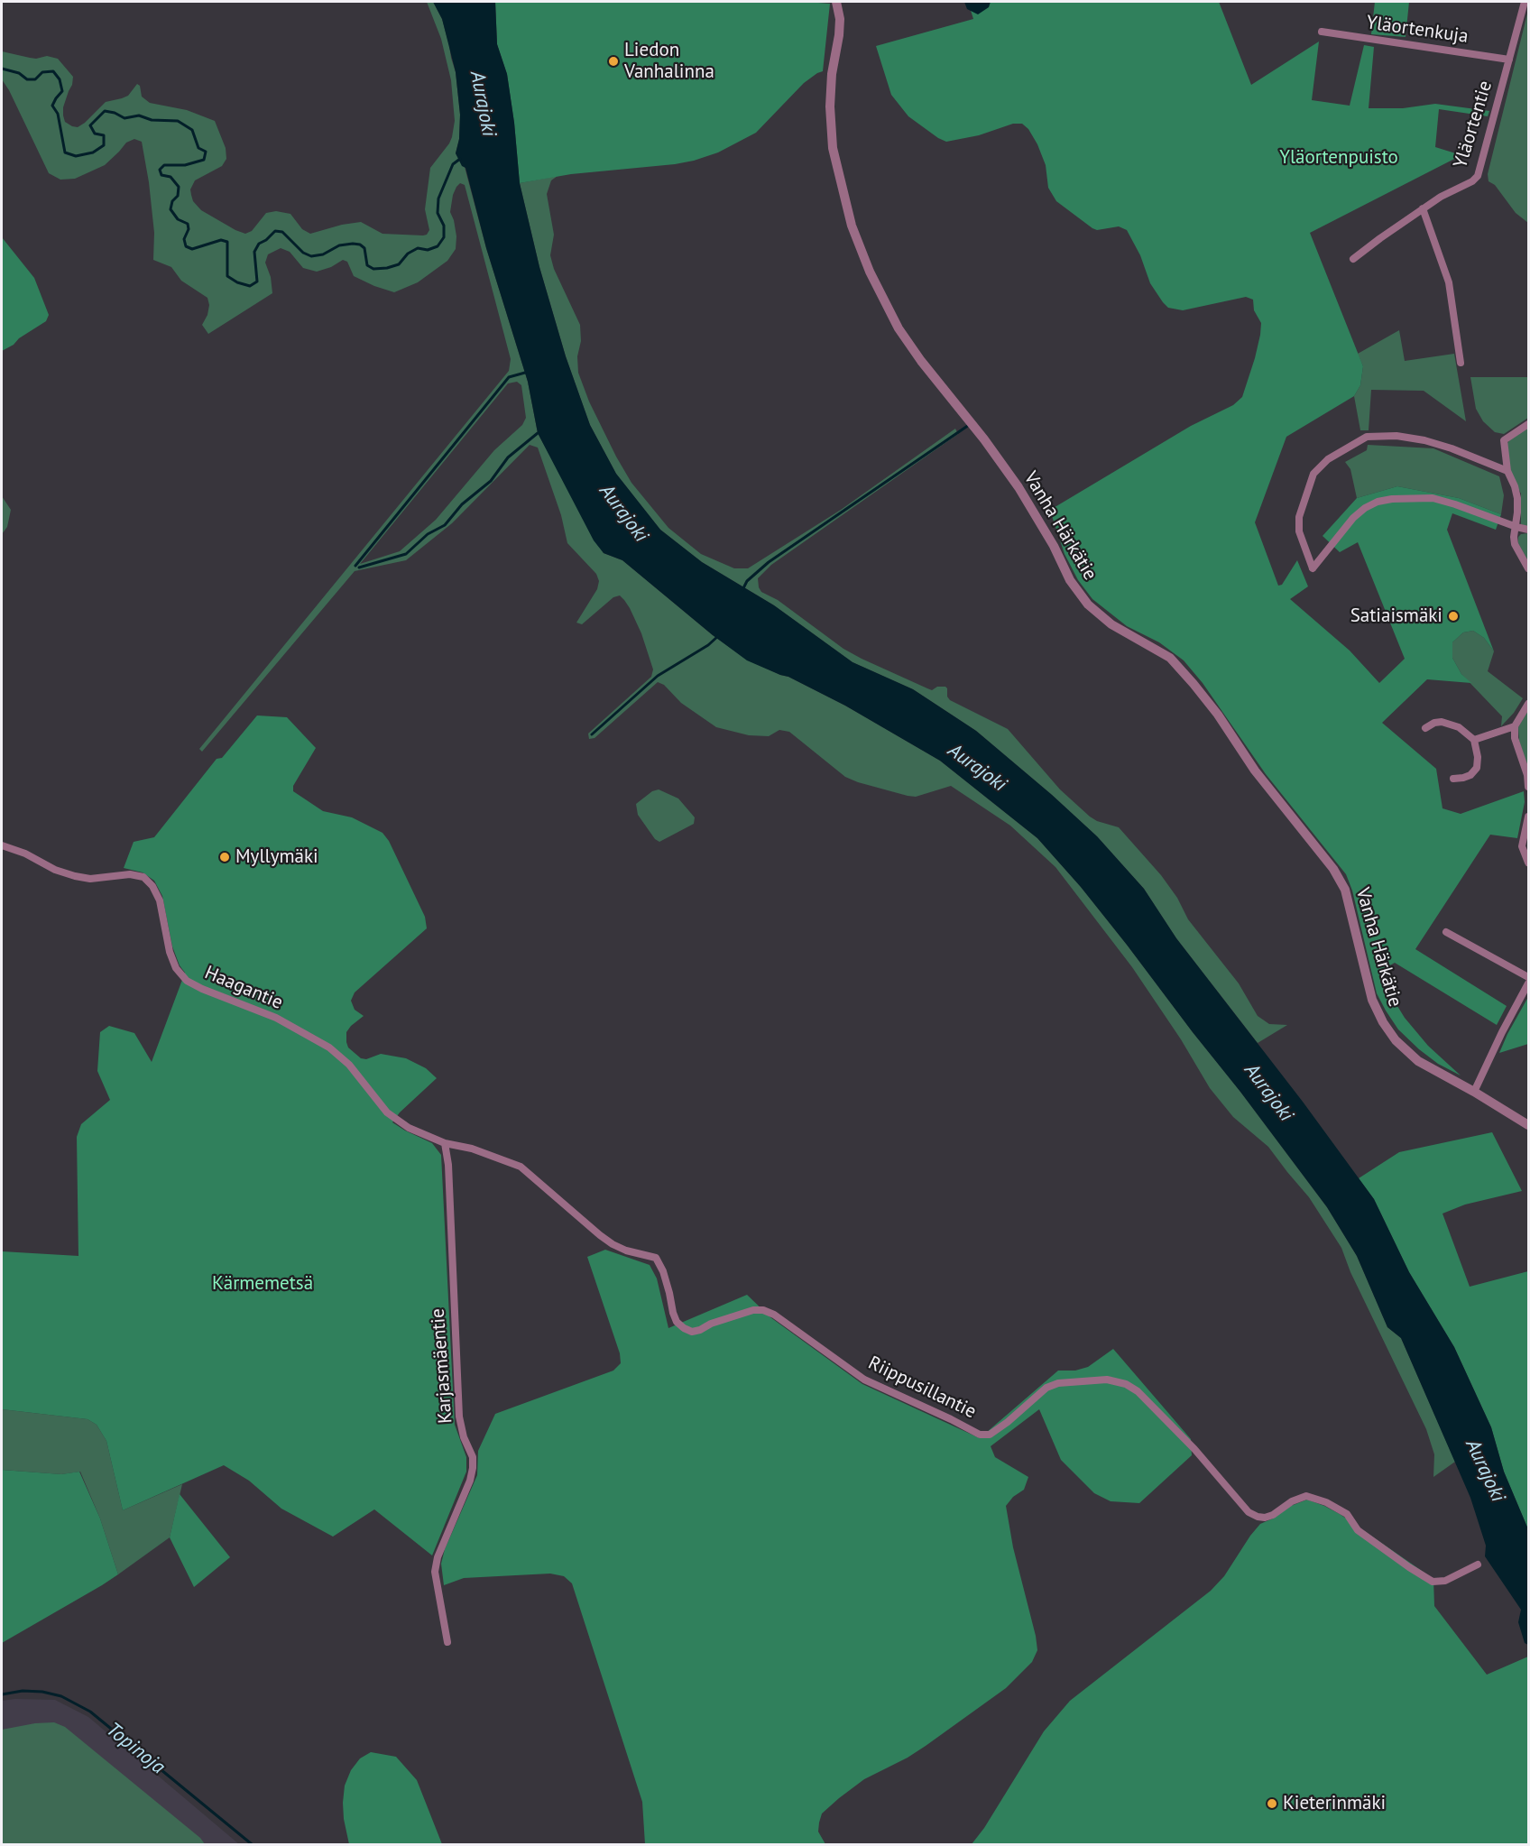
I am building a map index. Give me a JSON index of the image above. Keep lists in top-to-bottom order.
{
  "streets": {
    "street": [
      "Yläortenkuja",
      "Yläortentie",
      "Vanha Härkätie",
      "Haagantie",
      "Karjasmäentie",
      "Riippusillantie"
    ]
  },
  "crossings": [
    ["Yläortenkuja", "Yläortentie"],
    ["Haagantie", "Karjasmäentie"],
    ["Haagantie", "Riippusillantie"],
    ["Karjasmäentie", "Riippusillantie"]
  ],
  "water": ["Aurajoki", "Topinoja"],
  "parks": ["Yläortenpuisto", "Kärmemetsä"],
  "places": [
    "Liedon Vanhalinna",
    "Satiaismäki",
    "Myllymäki",
    "Kieterinmäki"
  ]
}
